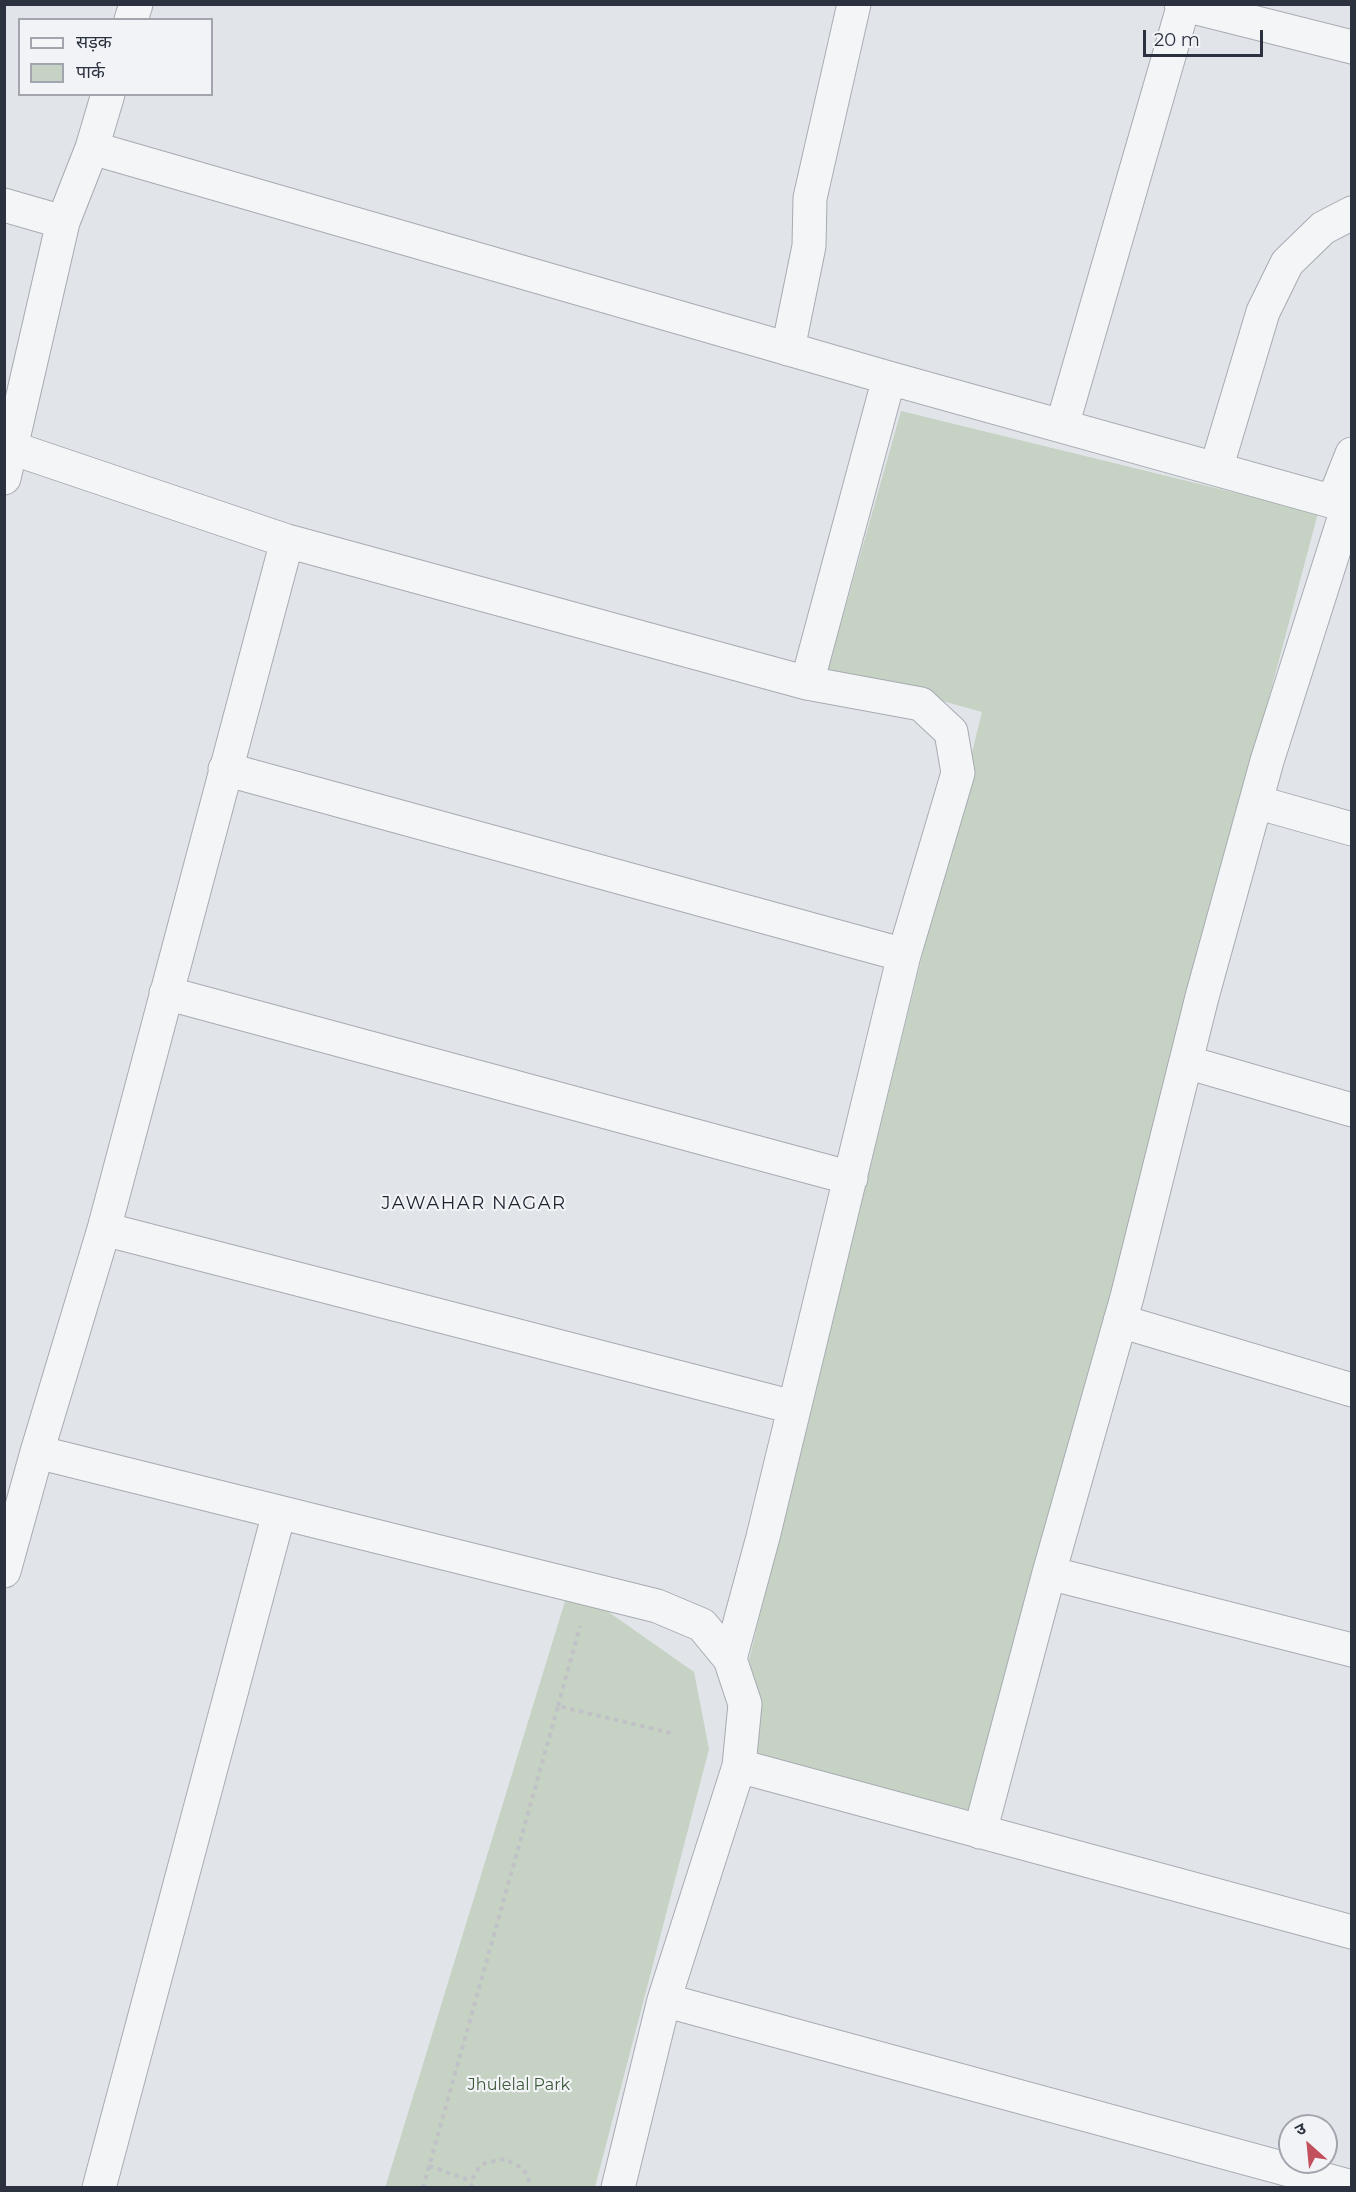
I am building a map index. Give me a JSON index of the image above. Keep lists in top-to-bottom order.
{
  "districts": ["JAWAHAR NAGAR"],
  "parks": ["Jhulelal Park"],
  "legend": ["सड़क", "पार्क"],
  "scale_bar": "20 m",
  "north": "top left"
}
